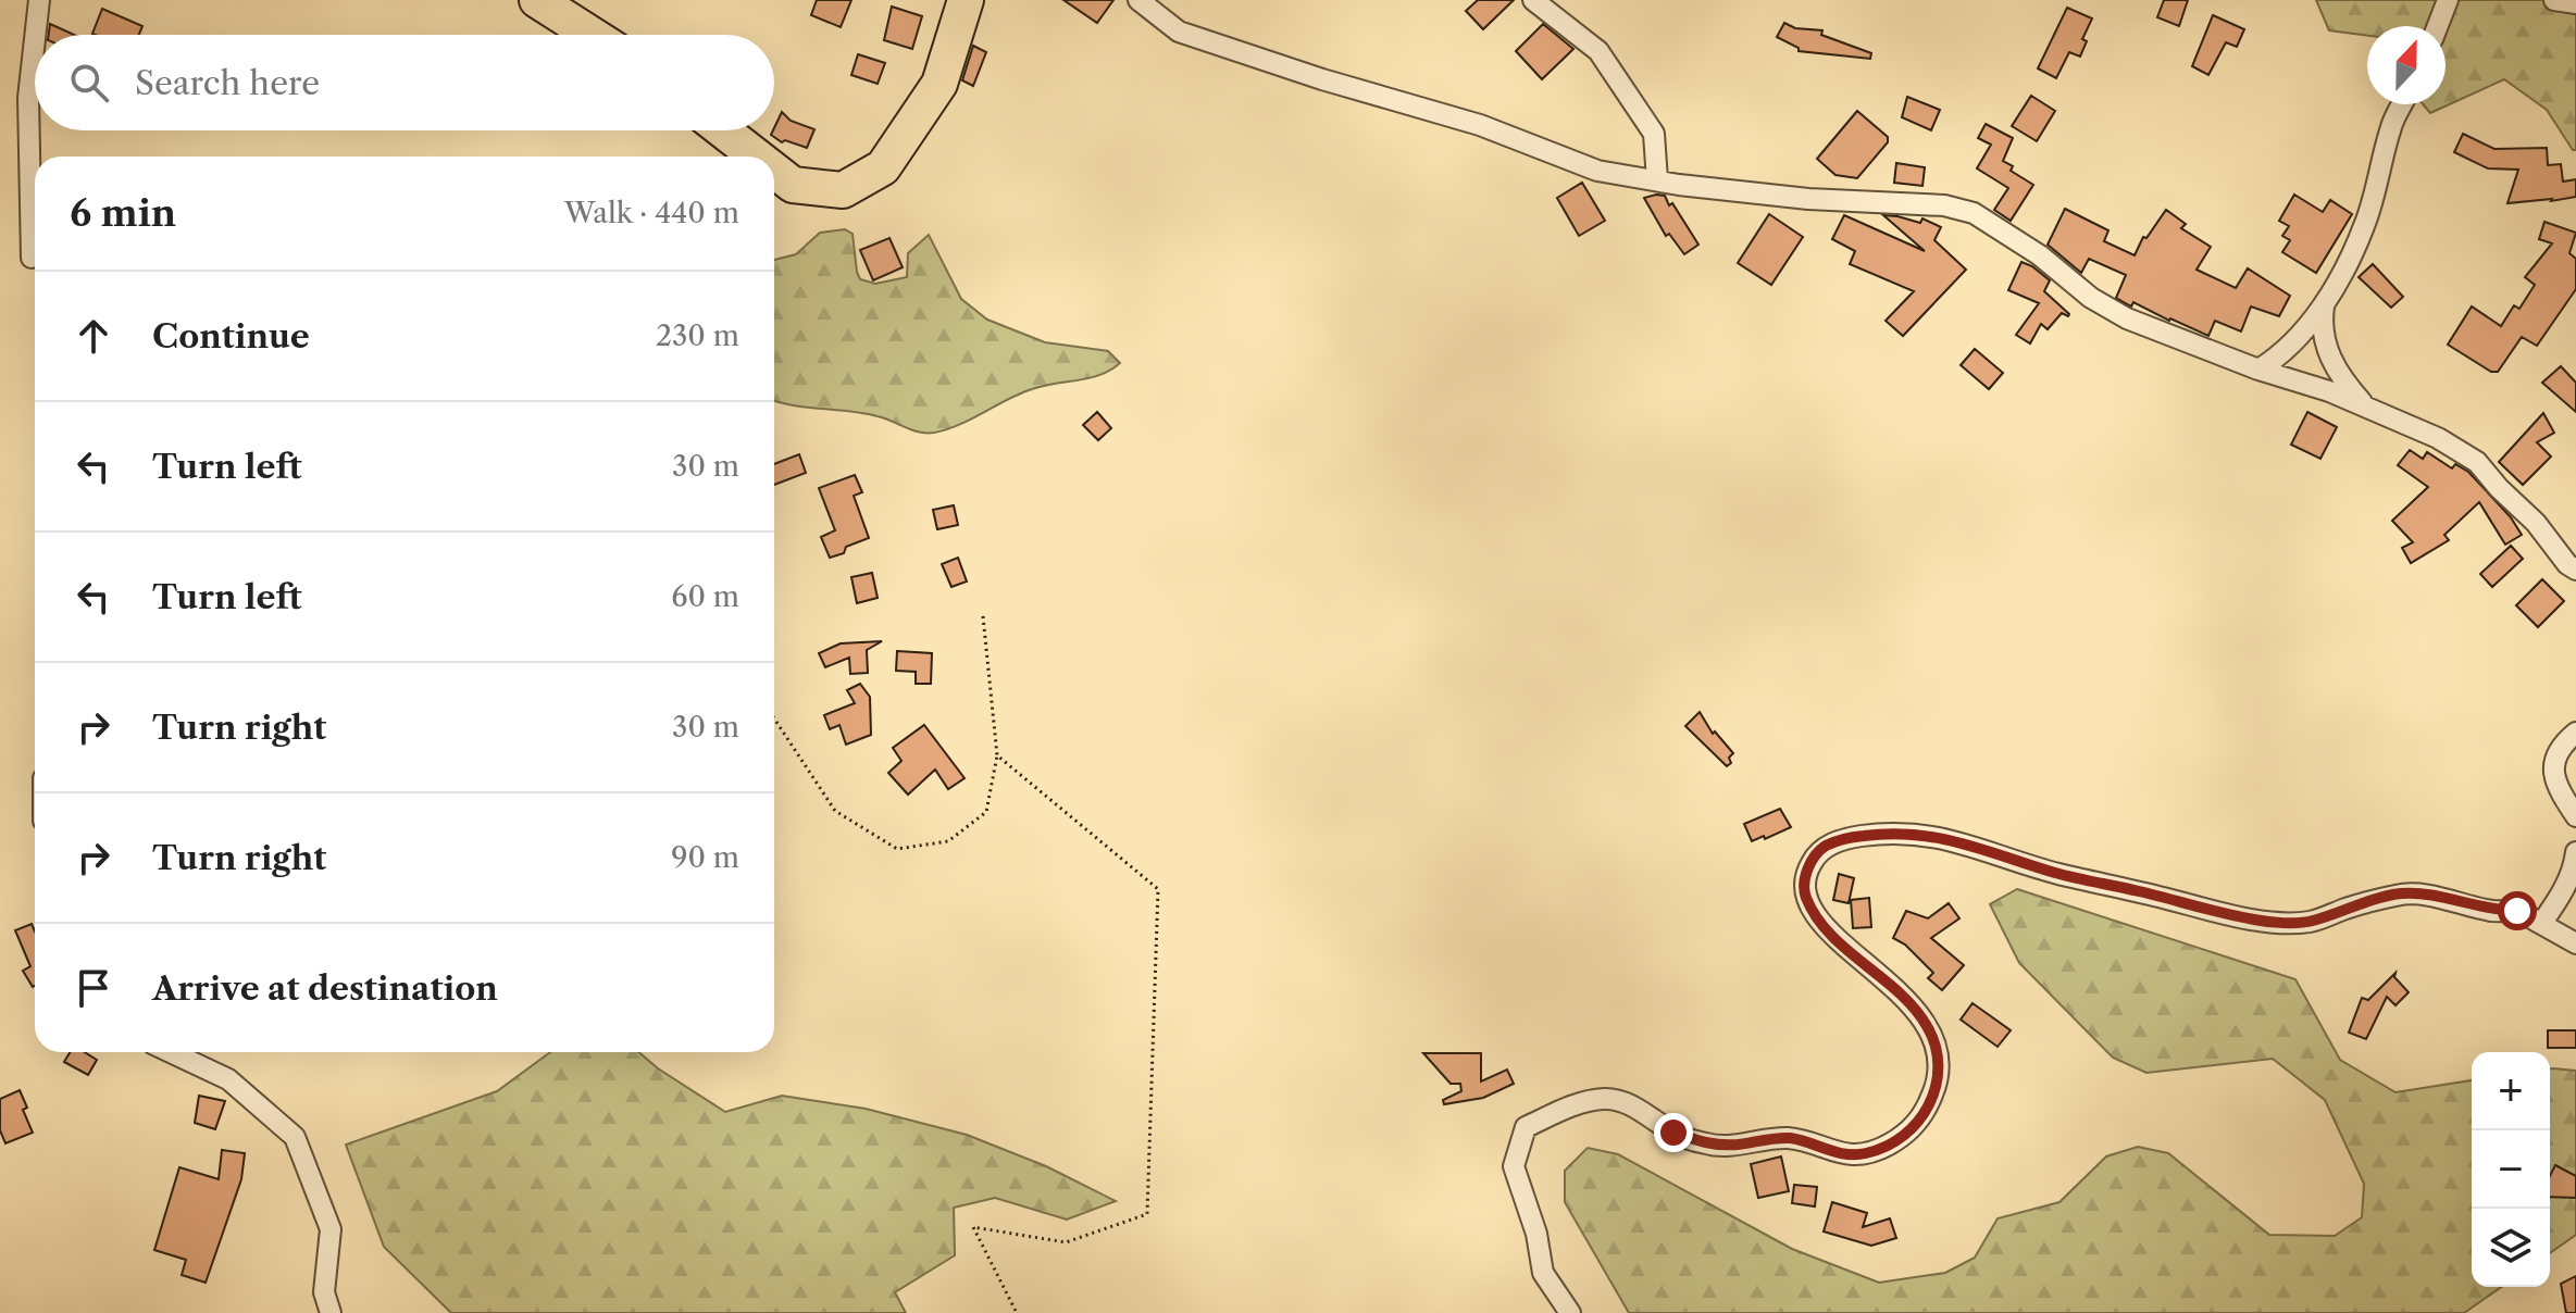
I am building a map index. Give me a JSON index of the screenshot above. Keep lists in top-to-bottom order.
{
  "north": "top",
  "page": {
    "search": "Search here",
    "heading": ["6 min", "Walk · 440 m"],
    "list": [
      ["Continue", "230 m"],
      ["Turn left", "30 m"],
      ["Turn left", "60 m"],
      ["Turn right", "30 m"],
      ["Turn right", "90 m"],
      "Arrive at destination"
    ],
    "map_buttons": ["+", "−"]
  }
}
